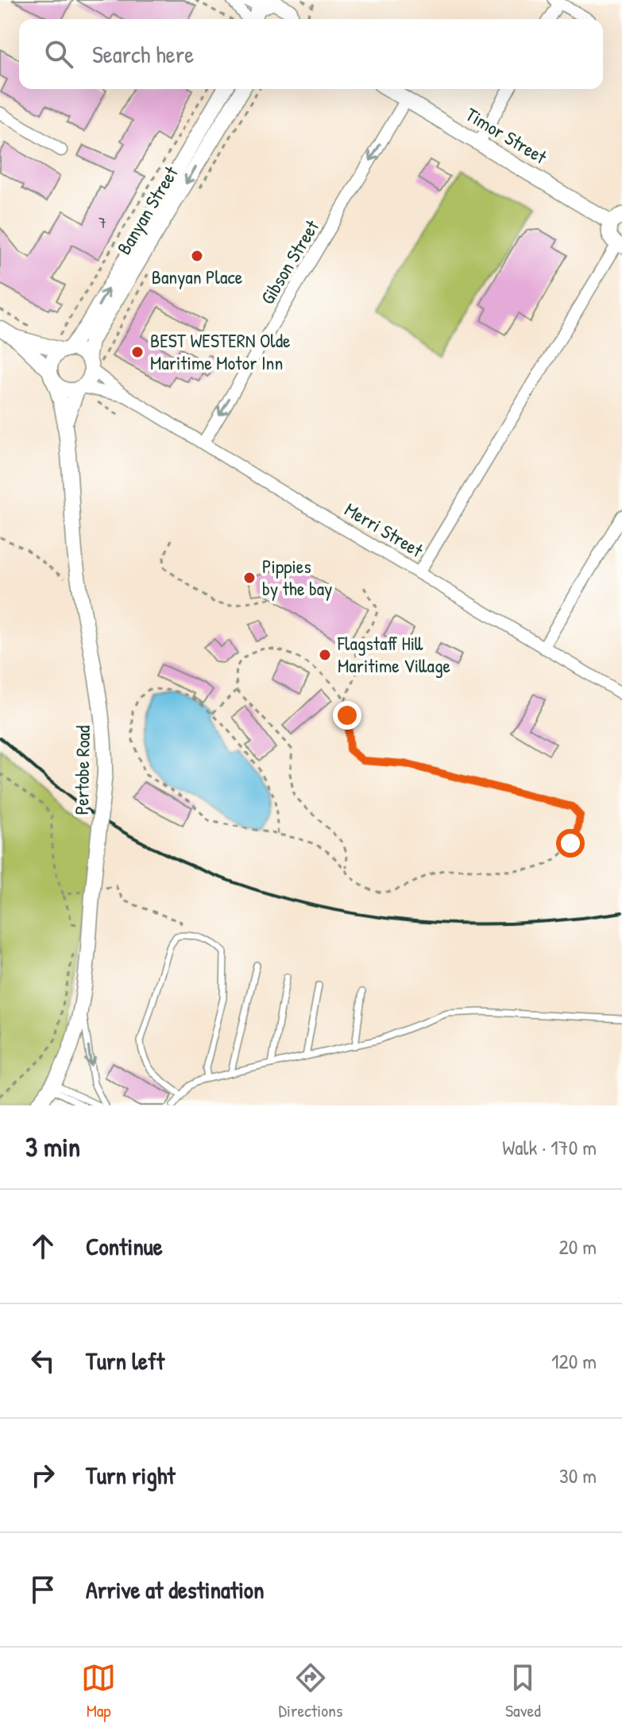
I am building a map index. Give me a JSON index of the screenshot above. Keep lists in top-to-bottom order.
{
  "streets": {
    "street": [
      "Timor Street",
      "Banyan Street",
      "Gibson Street",
      "Merri Street",
      "Pertobe Road"
    ]
  },
  "crossings": [
    ["Timor Street", "Gibson Street"],
    ["Banyan Street", "Merri Street"],
    ["Banyan Street", "Pertobe Road"],
    ["Gibson Street", "Merri Street"],
    ["Merri Street", "Pertobe Road"]
  ],
  "one_way": ["Gibson Street"],
  "places": [
    "Banyan Place",
    "BEST WESTERN Olde Maritime Motor Inn",
    "Pippies by the bay",
    "Flagstaff Hill Maritime Village"
  ],
  "house_numbers": ["7"],
  "page": {
    "search": "Search here",
    "heading": ["3 min", "Walk · 170 m"],
    "list": [
      ["Continue", "20 m"],
      ["Turn left", "120 m"],
      ["Turn right", "30 m"],
      "Arrive at destination"
    ],
    "nav": ["Map", "Directions", "Saved"]
  }
}
